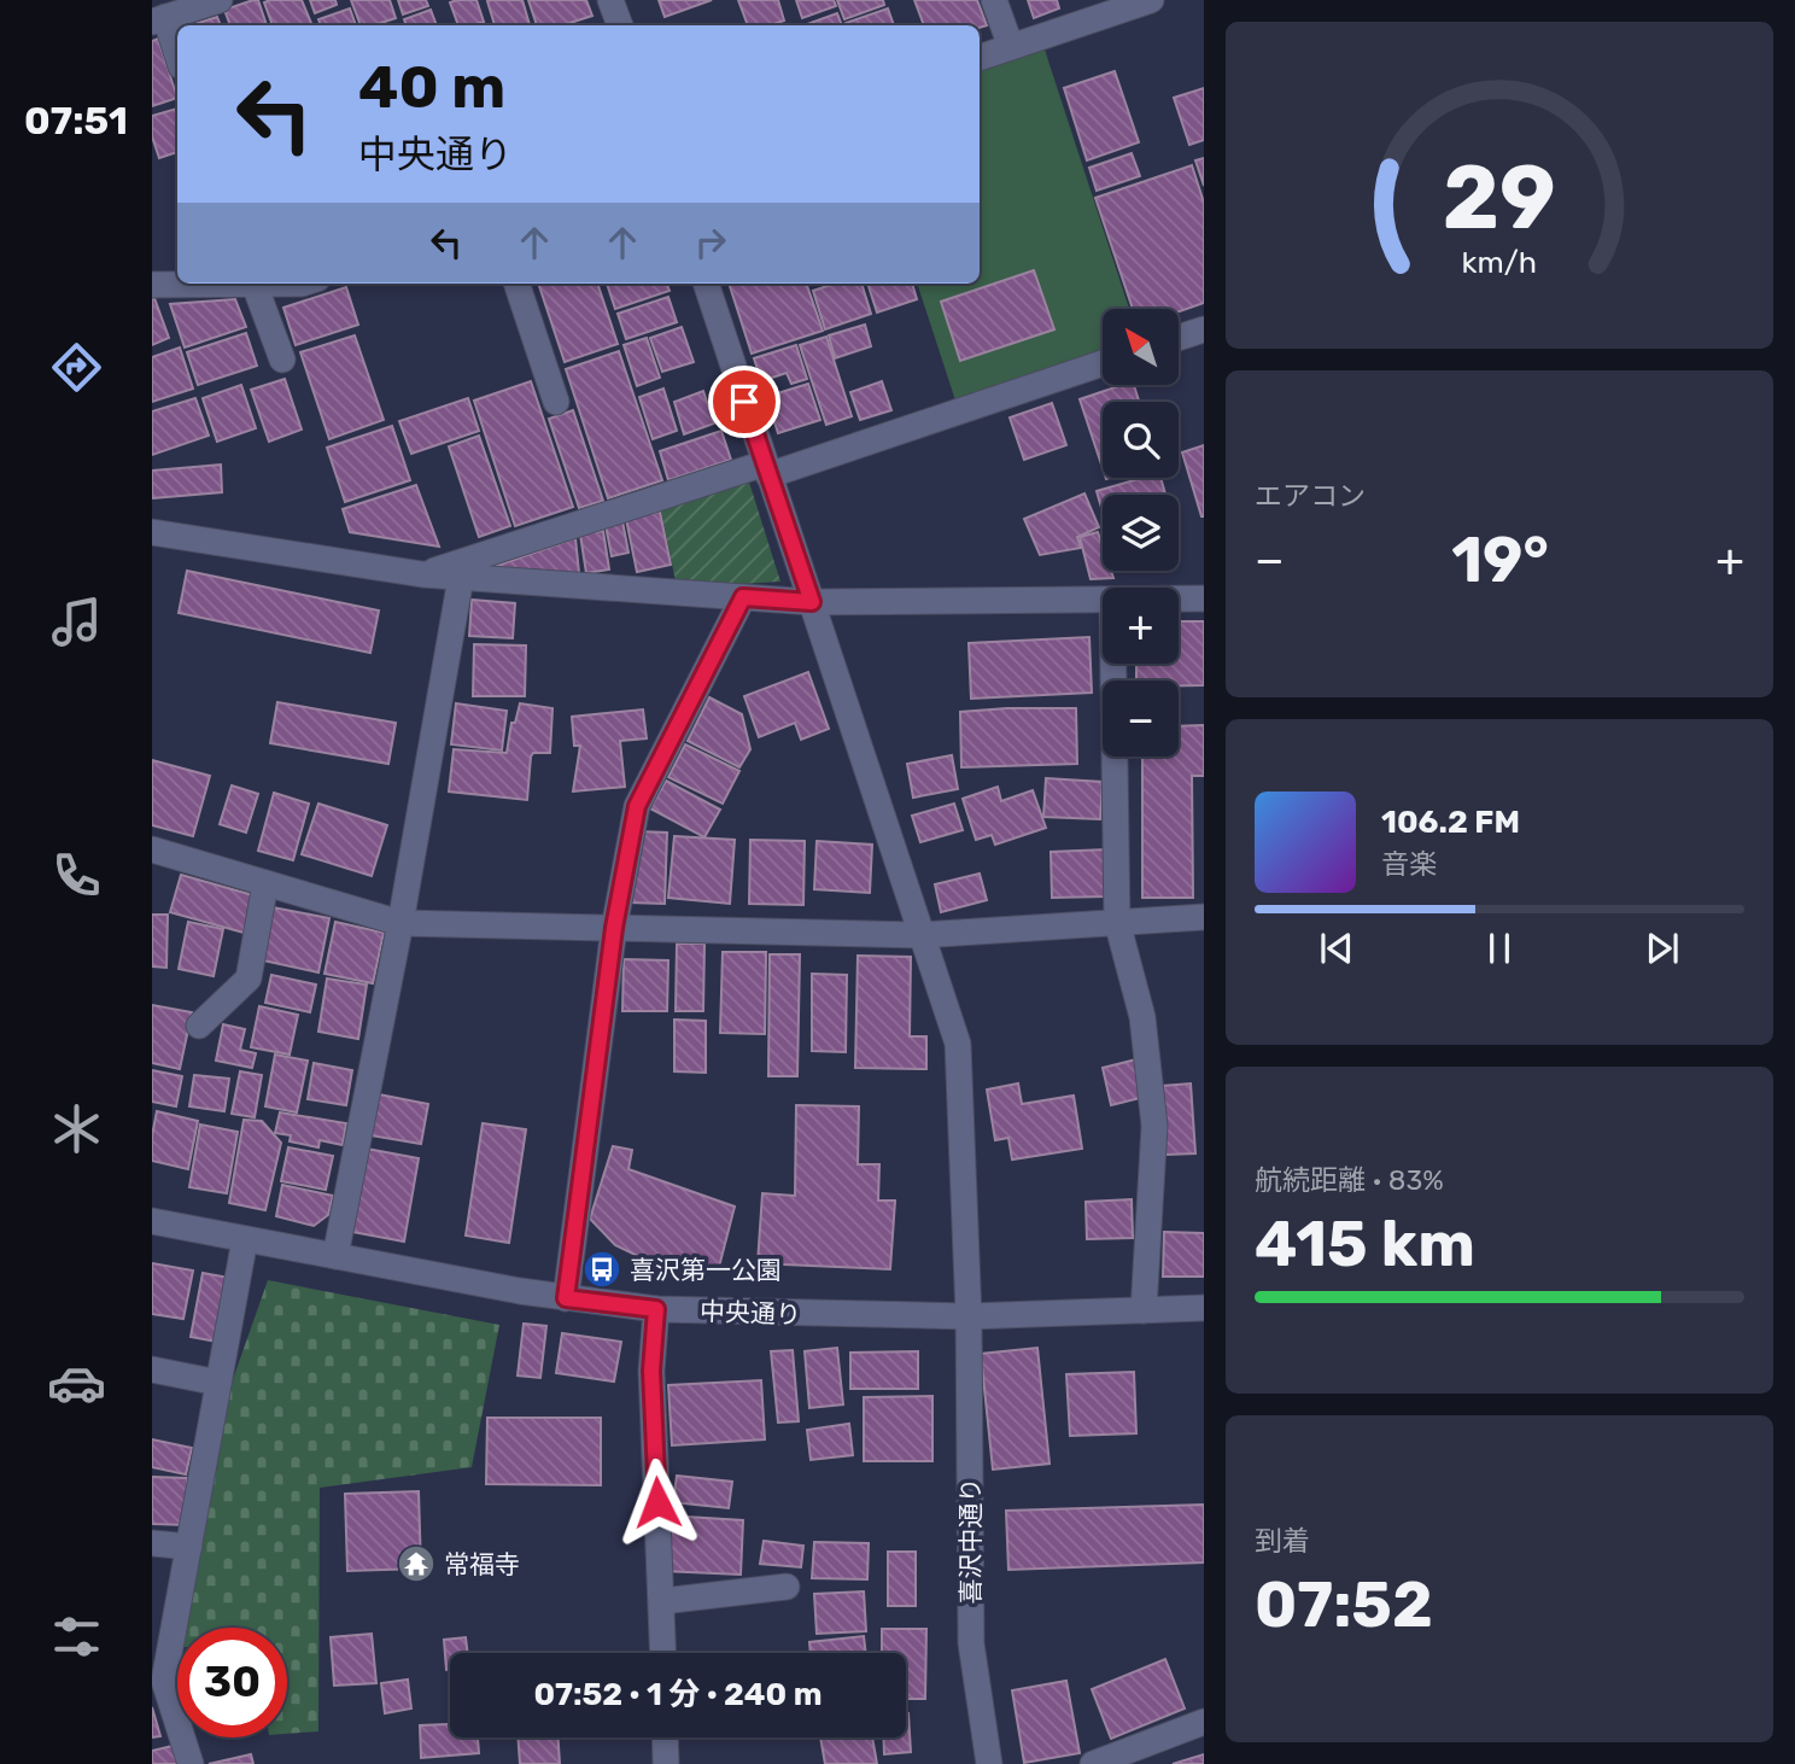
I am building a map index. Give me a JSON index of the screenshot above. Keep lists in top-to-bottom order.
{
  "streets": {
    "street": ["中央通り", "喜沢中通り"]
  },
  "crossings": [
    ["中央通り", "喜沢中通り"]
  ],
  "places": {
    "bus stop": ["喜沢第一公園"],
    "temple": ["常福寺"]
  },
  "north": "top left",
  "page": {
    "tabs": "07:51",
    "turn": ["40 m", "中央通り"],
    "map_buttons": ["+", "−"],
    "tile": [
      "エアコン",
      ["航続距離 · 83%", "415 km"],
      ["到着", "07:52"]
    ],
    "heat": ["−", "19°", "+"],
    "song": ["106.2 FM", "音楽"],
    "limit": "30",
    "trip": "07:52 · 1 分 · 240 m",
    "gauge": ["29", "km/h"]
  }
}
